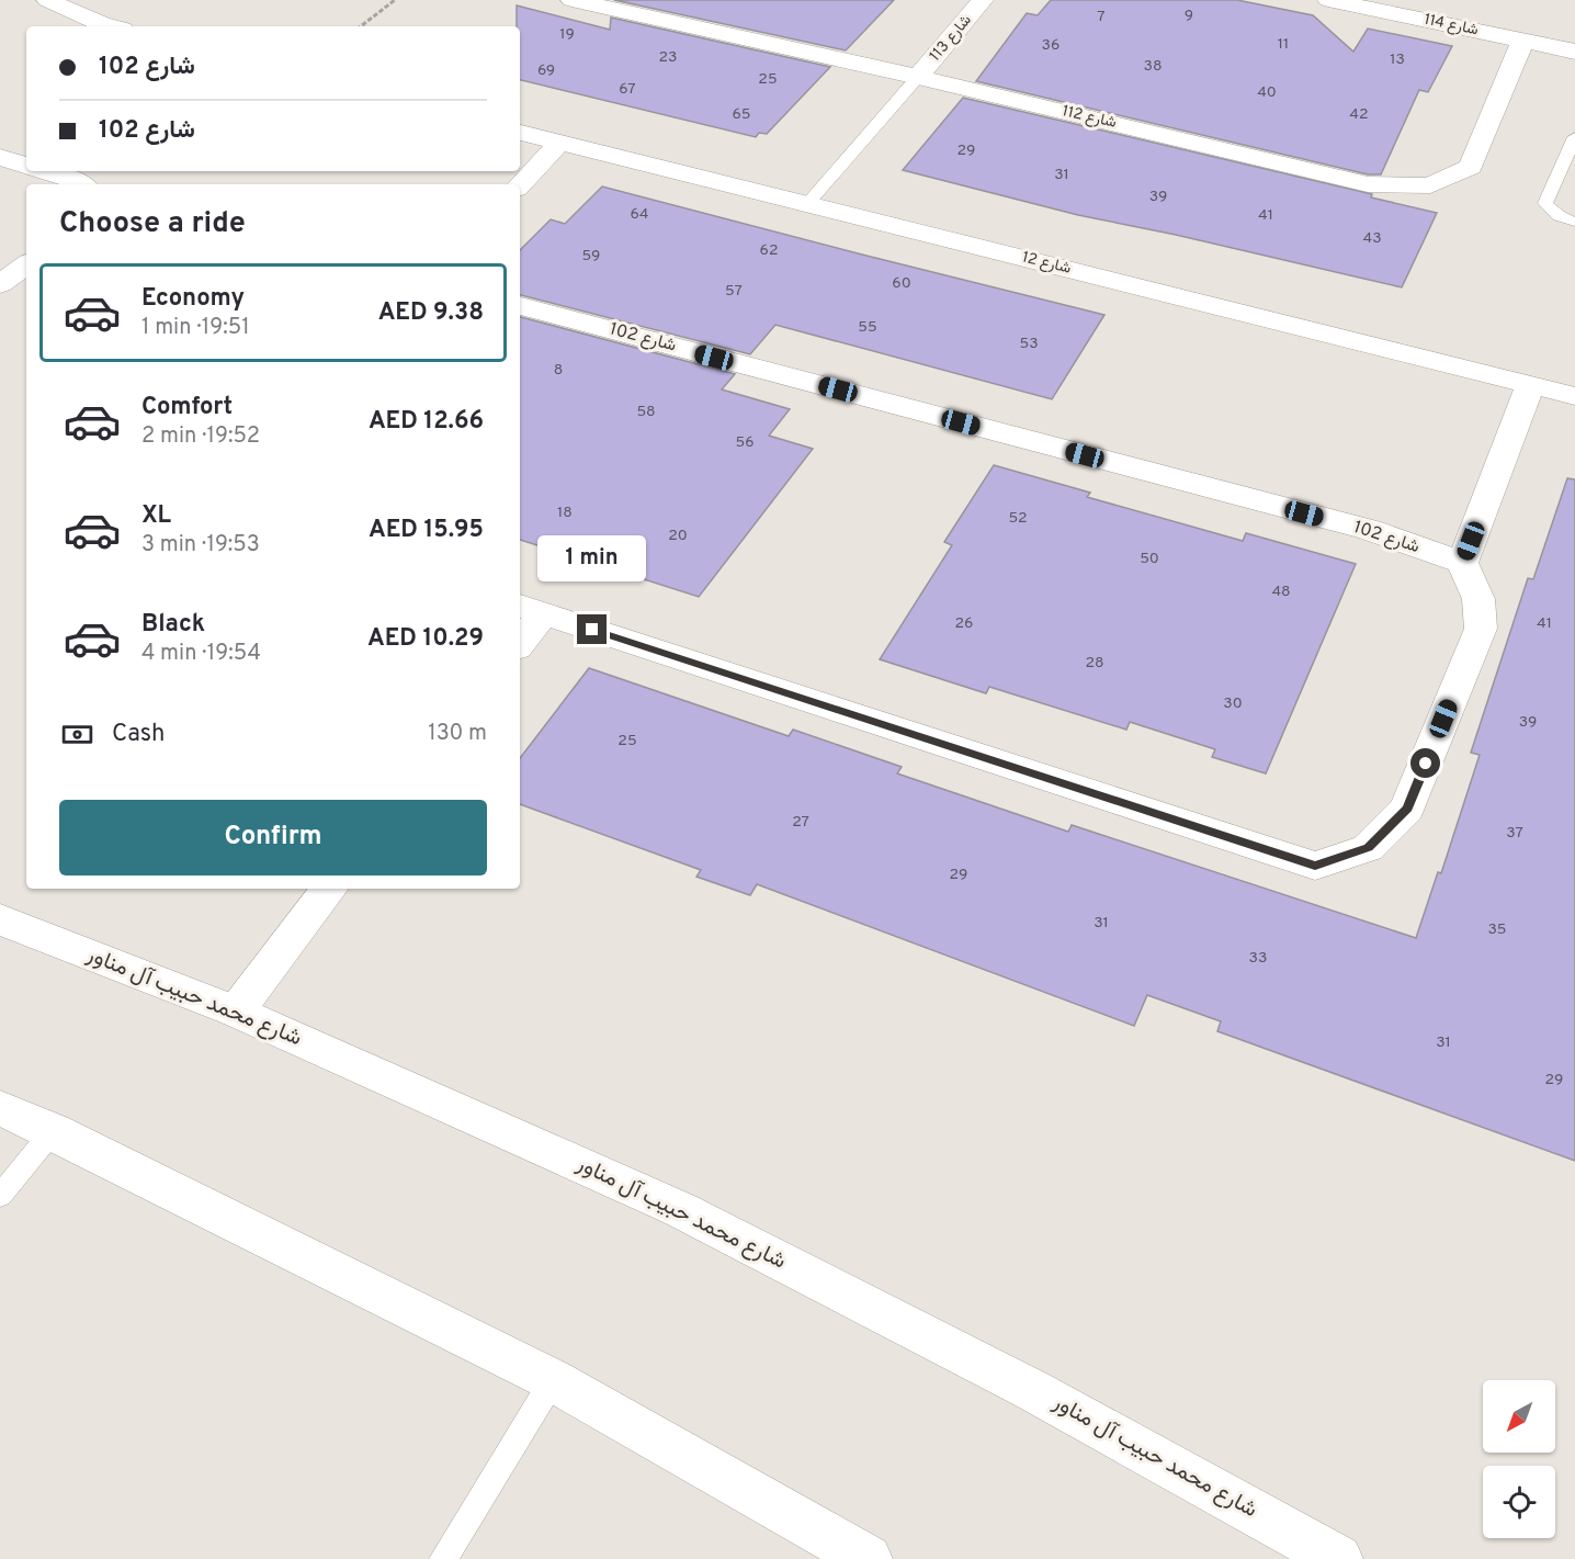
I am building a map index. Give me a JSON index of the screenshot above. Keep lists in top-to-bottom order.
{
  "streets": {
    "street": [
      "شارع 114",
      "شارع 113",
      "شارع 112",
      "شارع 12",
      "شارع 102",
      "شارع محمد حبيب آل مناور"
    ]
  },
  "crossings": [
    ["شارع 114", "شارع 112"],
    ["شارع 113", "شارع 112"]
  ],
  "house_numbers": [
    "9",
    "7",
    "19",
    "11",
    "36",
    "23",
    "13",
    "38",
    "69",
    "25",
    "67",
    "40",
    "65",
    "42",
    "29",
    "31",
    "39",
    "64",
    "41",
    "43",
    "62",
    "59",
    "60",
    "57",
    "55",
    "53",
    "8",
    "58",
    "56",
    "18",
    "52",
    "20",
    "50",
    "48",
    "26",
    "41",
    "28",
    "30",
    "39",
    "25",
    "27",
    "37",
    "29",
    "31",
    "35",
    "33",
    "31",
    "29"
  ],
  "north": "bottom left",
  "page": {
    "banner": ["شارع 102", "شارع 102"],
    "heading": "Choose a ride",
    "list": [
      {
        "name": "Economy",
        "note": "1 min · 19:51",
        "value": "AED 9.38"
      },
      {
        "name": "Comfort",
        "note": "2 min · 19:52",
        "value": "AED 12.66"
      },
      {
        "name": "XL",
        "note": "3 min · 19:53",
        "value": "AED 15.95"
      },
      {
        "name": "Black",
        "note": "4 min · 19:54",
        "value": "AED 10.29"
      }
    ],
    "bubble": "1 min",
    "pay": ["Cash", "130 m"],
    "buttons": "Confirm"
  }
}
